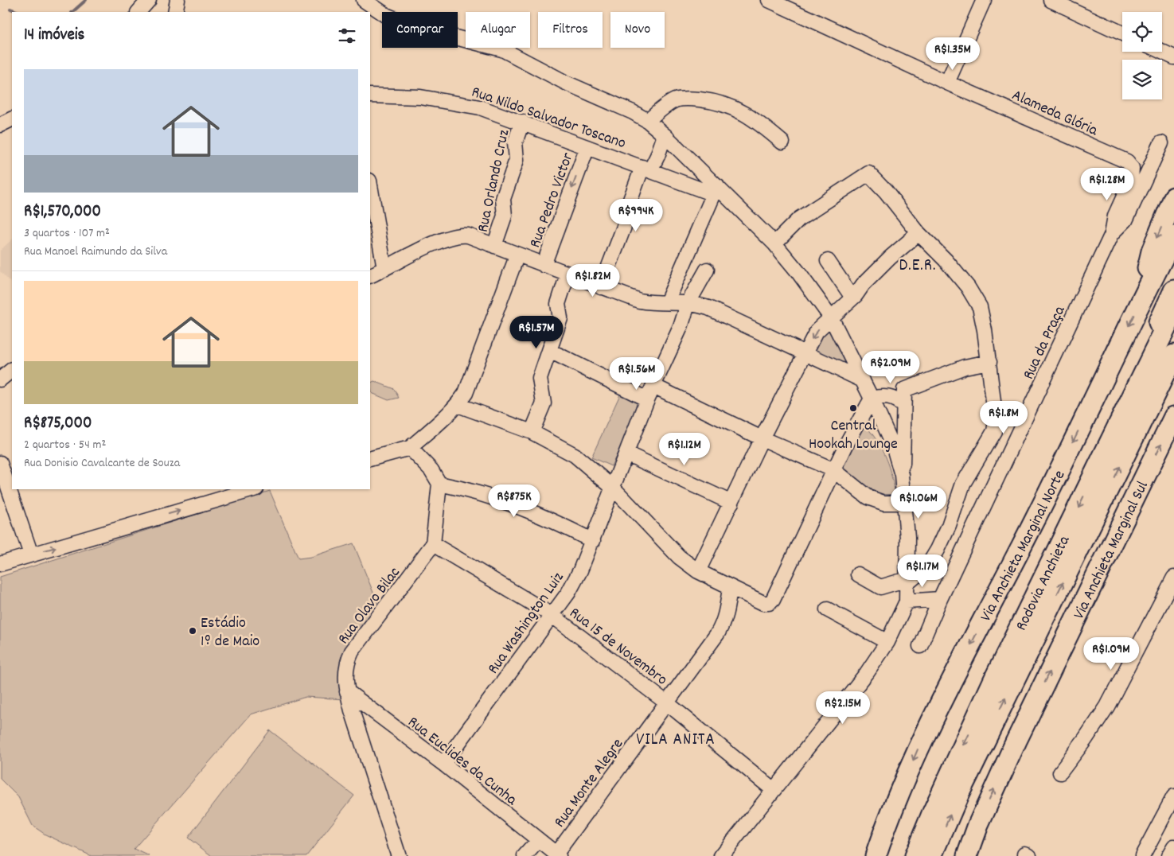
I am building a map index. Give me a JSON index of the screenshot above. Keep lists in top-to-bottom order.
{
  "streets": {
    "highway": ["Via Anchieta Marginal Norte", "Via Anchieta Marginal Sul", "Rodovia Anchieta"],
    "street": [
      "Alameda Glória",
      "Rua Nildo Salvador Toscano",
      "Rua Orlando Cruz",
      "Rua Pedro Victor",
      "Rua da Praça",
      "Rua Olavo Bilac",
      "Rua Washington Luiz",
      "Rua 15 de Novembro",
      "Rua Euclides da Cunha",
      "Rua Monte Alegre"
    ]
  },
  "crossings": [
    ["Alameda Glória", "Rua da Praça"],
    ["Rua Nildo Salvador Toscano", "Rua Orlando Cruz"],
    ["Rua Nildo Salvador Toscano", "Rua Pedro Victor"],
    ["Rua Olavo Bilac", "Rua 15 de Novembro"],
    ["Rua Olavo Bilac", "Rua Euclides da Cunha"],
    ["Rua Washington Luiz", "Rua 15 de Novembro"],
    ["Rua Washington Luiz", "Rua Euclides da Cunha"],
    ["Rua 15 de Novembro", "Rua Monte Alegre"],
    ["Rua Euclides da Cunha", "Rua Monte Alegre"]
  ],
  "one_way": ["Via Anchieta Marginal Norte", "Via Anchieta Marginal Sul"],
  "districts": ["D.E.R.", "VILA ANITA"],
  "places": ["Central Hookah Lounge", "Estádio 1º de Maio"],
  "page": {
    "chip": [
      "Comprar",
      "Alugar",
      "Filtros",
      "Novo"
    ],
    "heading": "14 imóveis",
    "price": [
      "R$1.35M",
      "R$1.28M",
      "R$994K",
      "R$1.82M",
      "R$1.57M",
      "R$2.09M",
      "R$1.56M",
      "R$1.8M",
      "R$1.12M",
      "R$875K",
      "R$1.06M",
      "R$1.17M",
      "R$1.09M",
      "R$2.15M"
    ],
    "list": [
      {
        "name": "R$1,570,000",
        "note": "3 quartos · 107 m² · Rua Manoel Raimundo da Silva"
      },
      {
        "name": "R$875,000",
        "note": "2 quartos · 54 m² · Rua Donisio Cavalcante de Souza"
      }
    ]
  }
}
